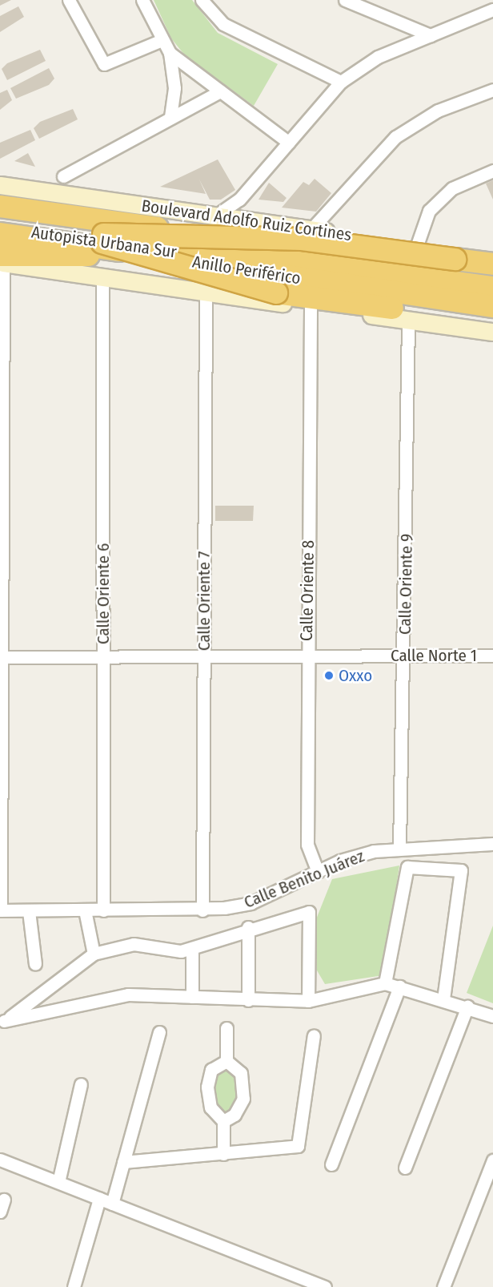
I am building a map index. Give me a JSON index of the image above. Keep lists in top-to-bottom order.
{
  "streets": {
    "highway": ["Autopista Urbana Sur", "Anillo Periférico"],
    "main road": ["Boulevard Adolfo Ruiz Cortines"],
    "street": [
      "Calle Oriente 9",
      "Calle Oriente 8",
      "Calle Oriente 6",
      "Calle Oriente 7",
      "Calle Norte 1",
      "Calle Benito Juárez"
    ]
  },
  "crossings": [
    ["Calle Oriente 9", "Calle Norte 1"],
    ["Calle Oriente 9", "Calle Benito Juárez"],
    ["Calle Oriente 8", "Calle Norte 1"],
    ["Calle Oriente 8", "Calle Benito Juárez"],
    ["Calle Oriente 6", "Calle Norte 1"],
    ["Calle Oriente 6", "Calle Benito Juárez"],
    ["Calle Oriente 7", "Calle Norte 1"],
    ["Calle Oriente 7", "Calle Benito Juárez"]
  ],
  "places": ["Oxxo"]
}
